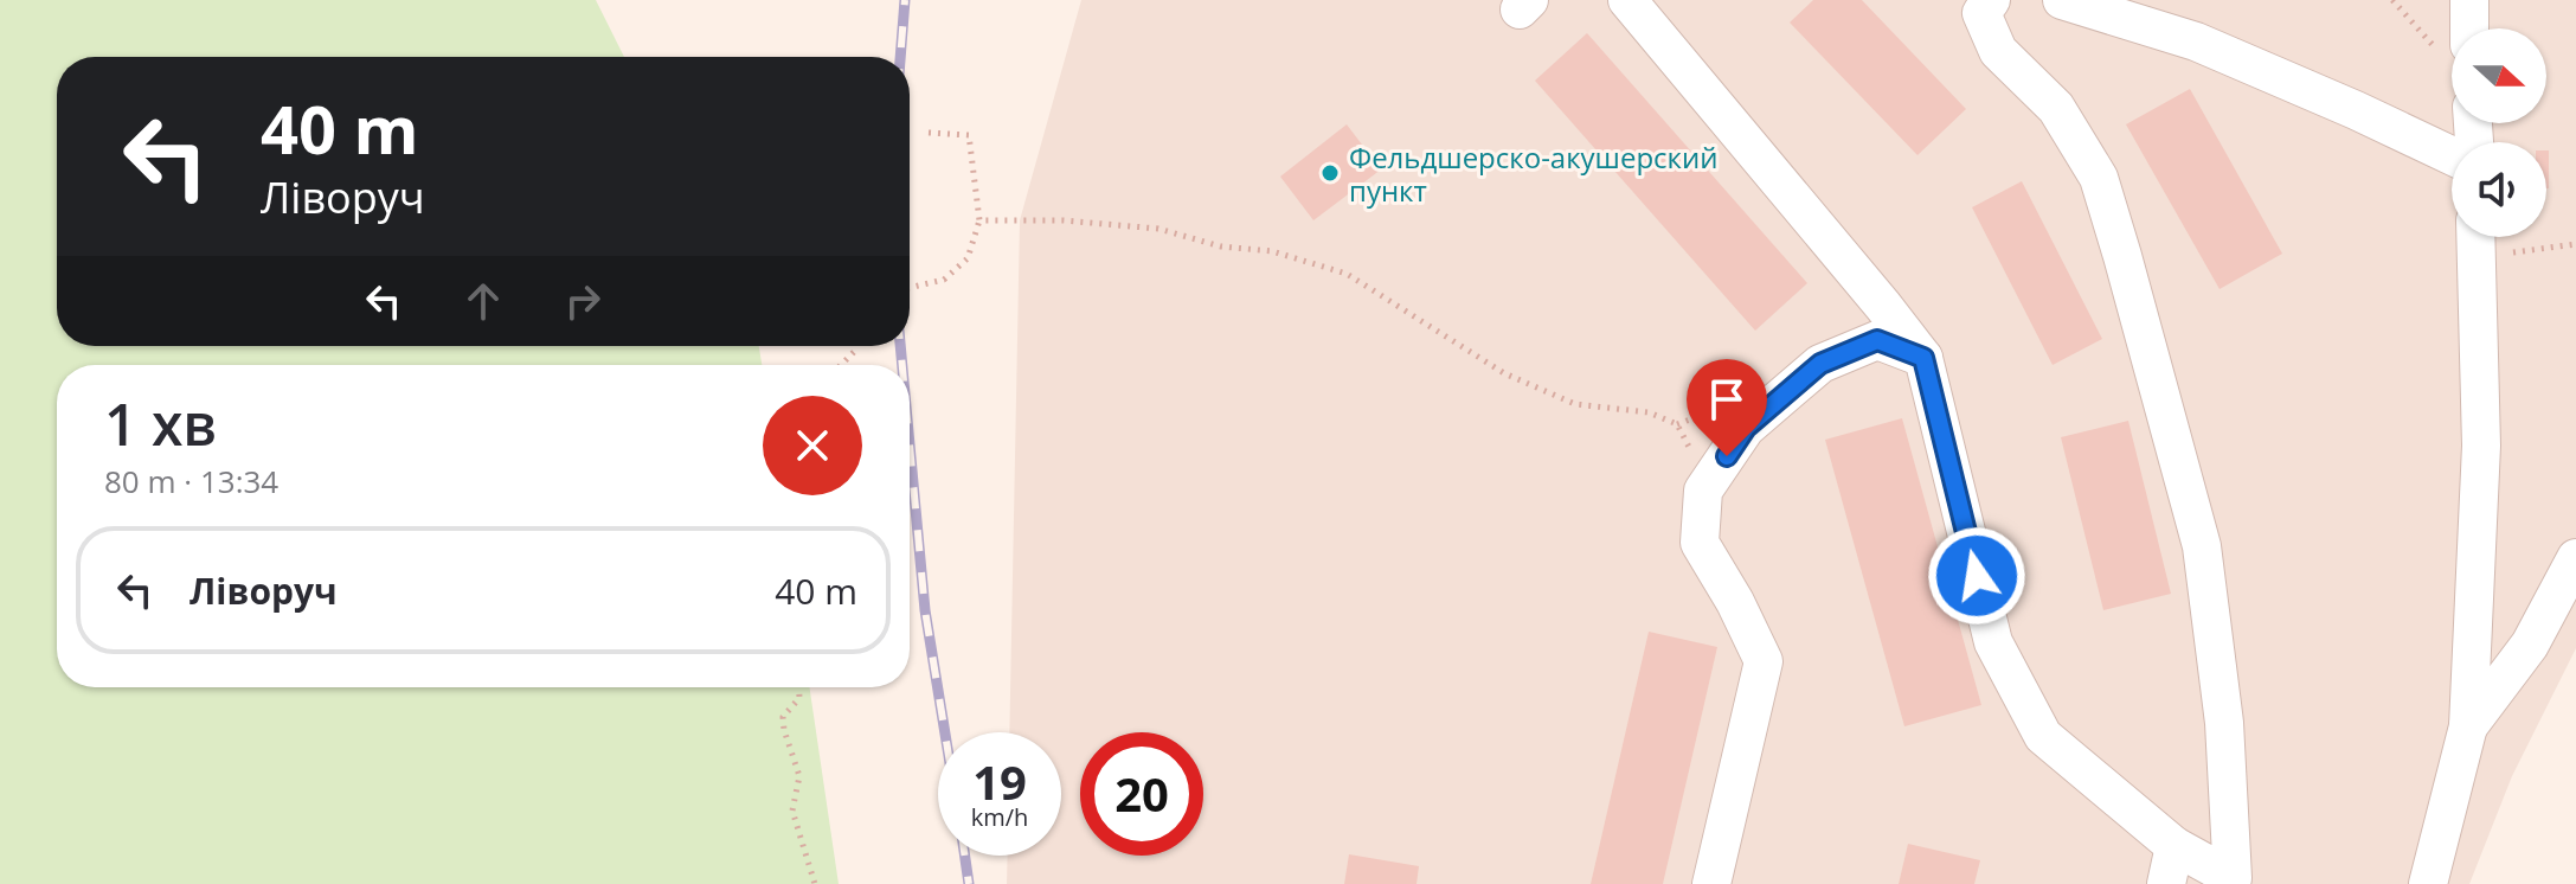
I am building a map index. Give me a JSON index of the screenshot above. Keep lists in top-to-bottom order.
{
  "places": ["Фельдшерско-акушерский пункт"],
  "north": "right",
  "page": {
    "turn": ["40 m", "Ліворуч"],
    "heading": ["1 хв", "80 m · 13:34"],
    "list": [
      {
        "name": "Ліворуч",
        "value": "40 m"
      }
    ],
    "speed": "19 km/h",
    "limit": "20"
  }
}
